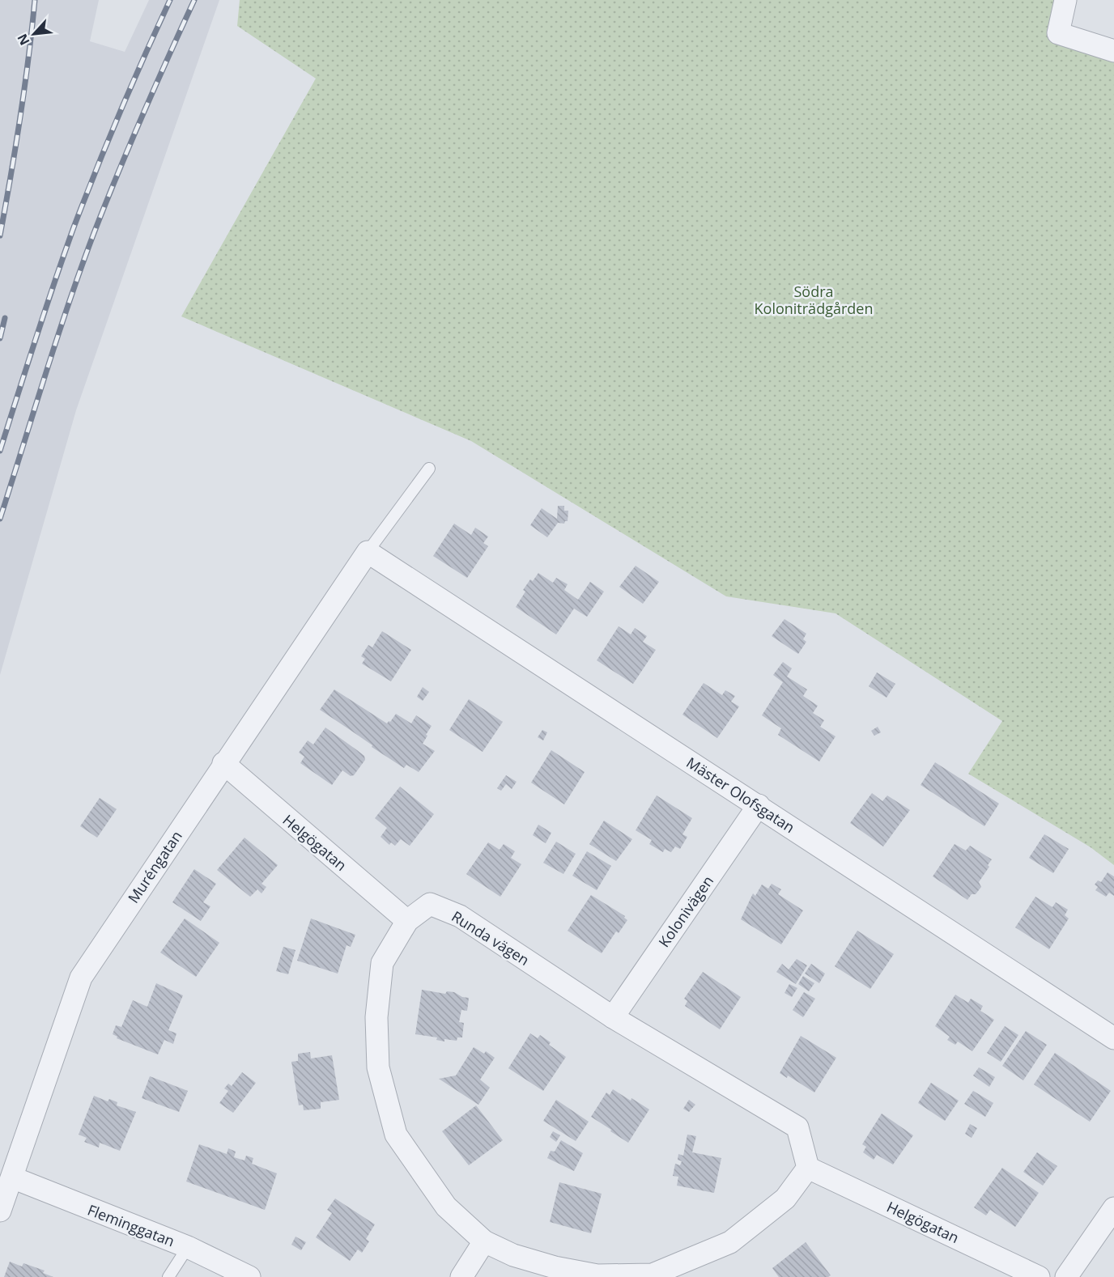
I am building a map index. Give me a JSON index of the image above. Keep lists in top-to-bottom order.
{
  "streets": {
    "street": [
      "Mäster Olofsgatan",
      "Helgögatan",
      "Muréngatan",
      "Kolonivägen",
      "Runda vägen",
      "Fleminggatan"
    ]
  },
  "crossings": [
    ["Mäster Olofsgatan", "Muréngatan"],
    ["Mäster Olofsgatan", "Kolonivägen"],
    ["Helgögatan", "Muréngatan"],
    ["Helgögatan", "Runda vägen"],
    ["Muréngatan", "Fleminggatan"],
    ["Kolonivägen", "Runda vägen"]
  ],
  "parks": ["Södra Koloniträdgården"],
  "north": "bottom left"
}
